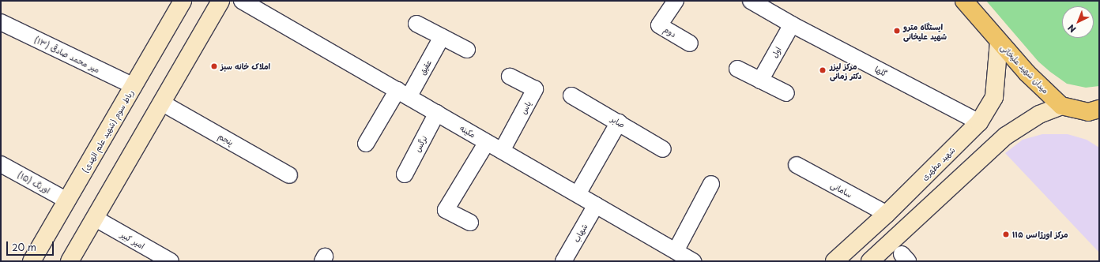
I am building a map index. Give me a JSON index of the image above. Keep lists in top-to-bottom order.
{
  "streets": {
    "main road": ["میدان شهید علیخانی", "رباط سوم (شهید علم الهدی)", "شهید مطهری"],
    "street": [
      "دوم",
      "اول",
      "میر محمد صادقی (۱۳)",
      "عقیق",
      "گلها",
      "یاس",
      "صابر",
      "مکینه",
      "پنجم",
      "نرگس",
      "اورنگ (۱۵)",
      "سامانی",
      "شهاب",
      "امیر کبیر"
    ]
  },
  "crossings": [
    ["اول", "گلها"],
    ["میر محمد صادقی (۱۳)", "رباط سوم (شهید علم الهدی)"],
    ["عقیق", "مکینه"],
    ["میدان شهید علیخانی", "شهید مطهری"],
    ["گلها", "شهید مطهری"],
    ["یاس", "مکینه"],
    ["رباط سوم (شهید علم الهدی)", "اورنگ (۱۵)"],
    ["مکینه", "نرگس"],
    ["مکینه", "شهاب"],
    ["شهید مطهری", "سامانی"]
  ],
  "places": [
    "ایستگاه مترو شهید علیخانی",
    "املاک خانه سبز",
    "مرکز لیزر دکتر زمانی",
    "مرکز اورژانس ۱۱۵"
  ],
  "scale_bar": "20 m",
  "north": "bottom left"
}
